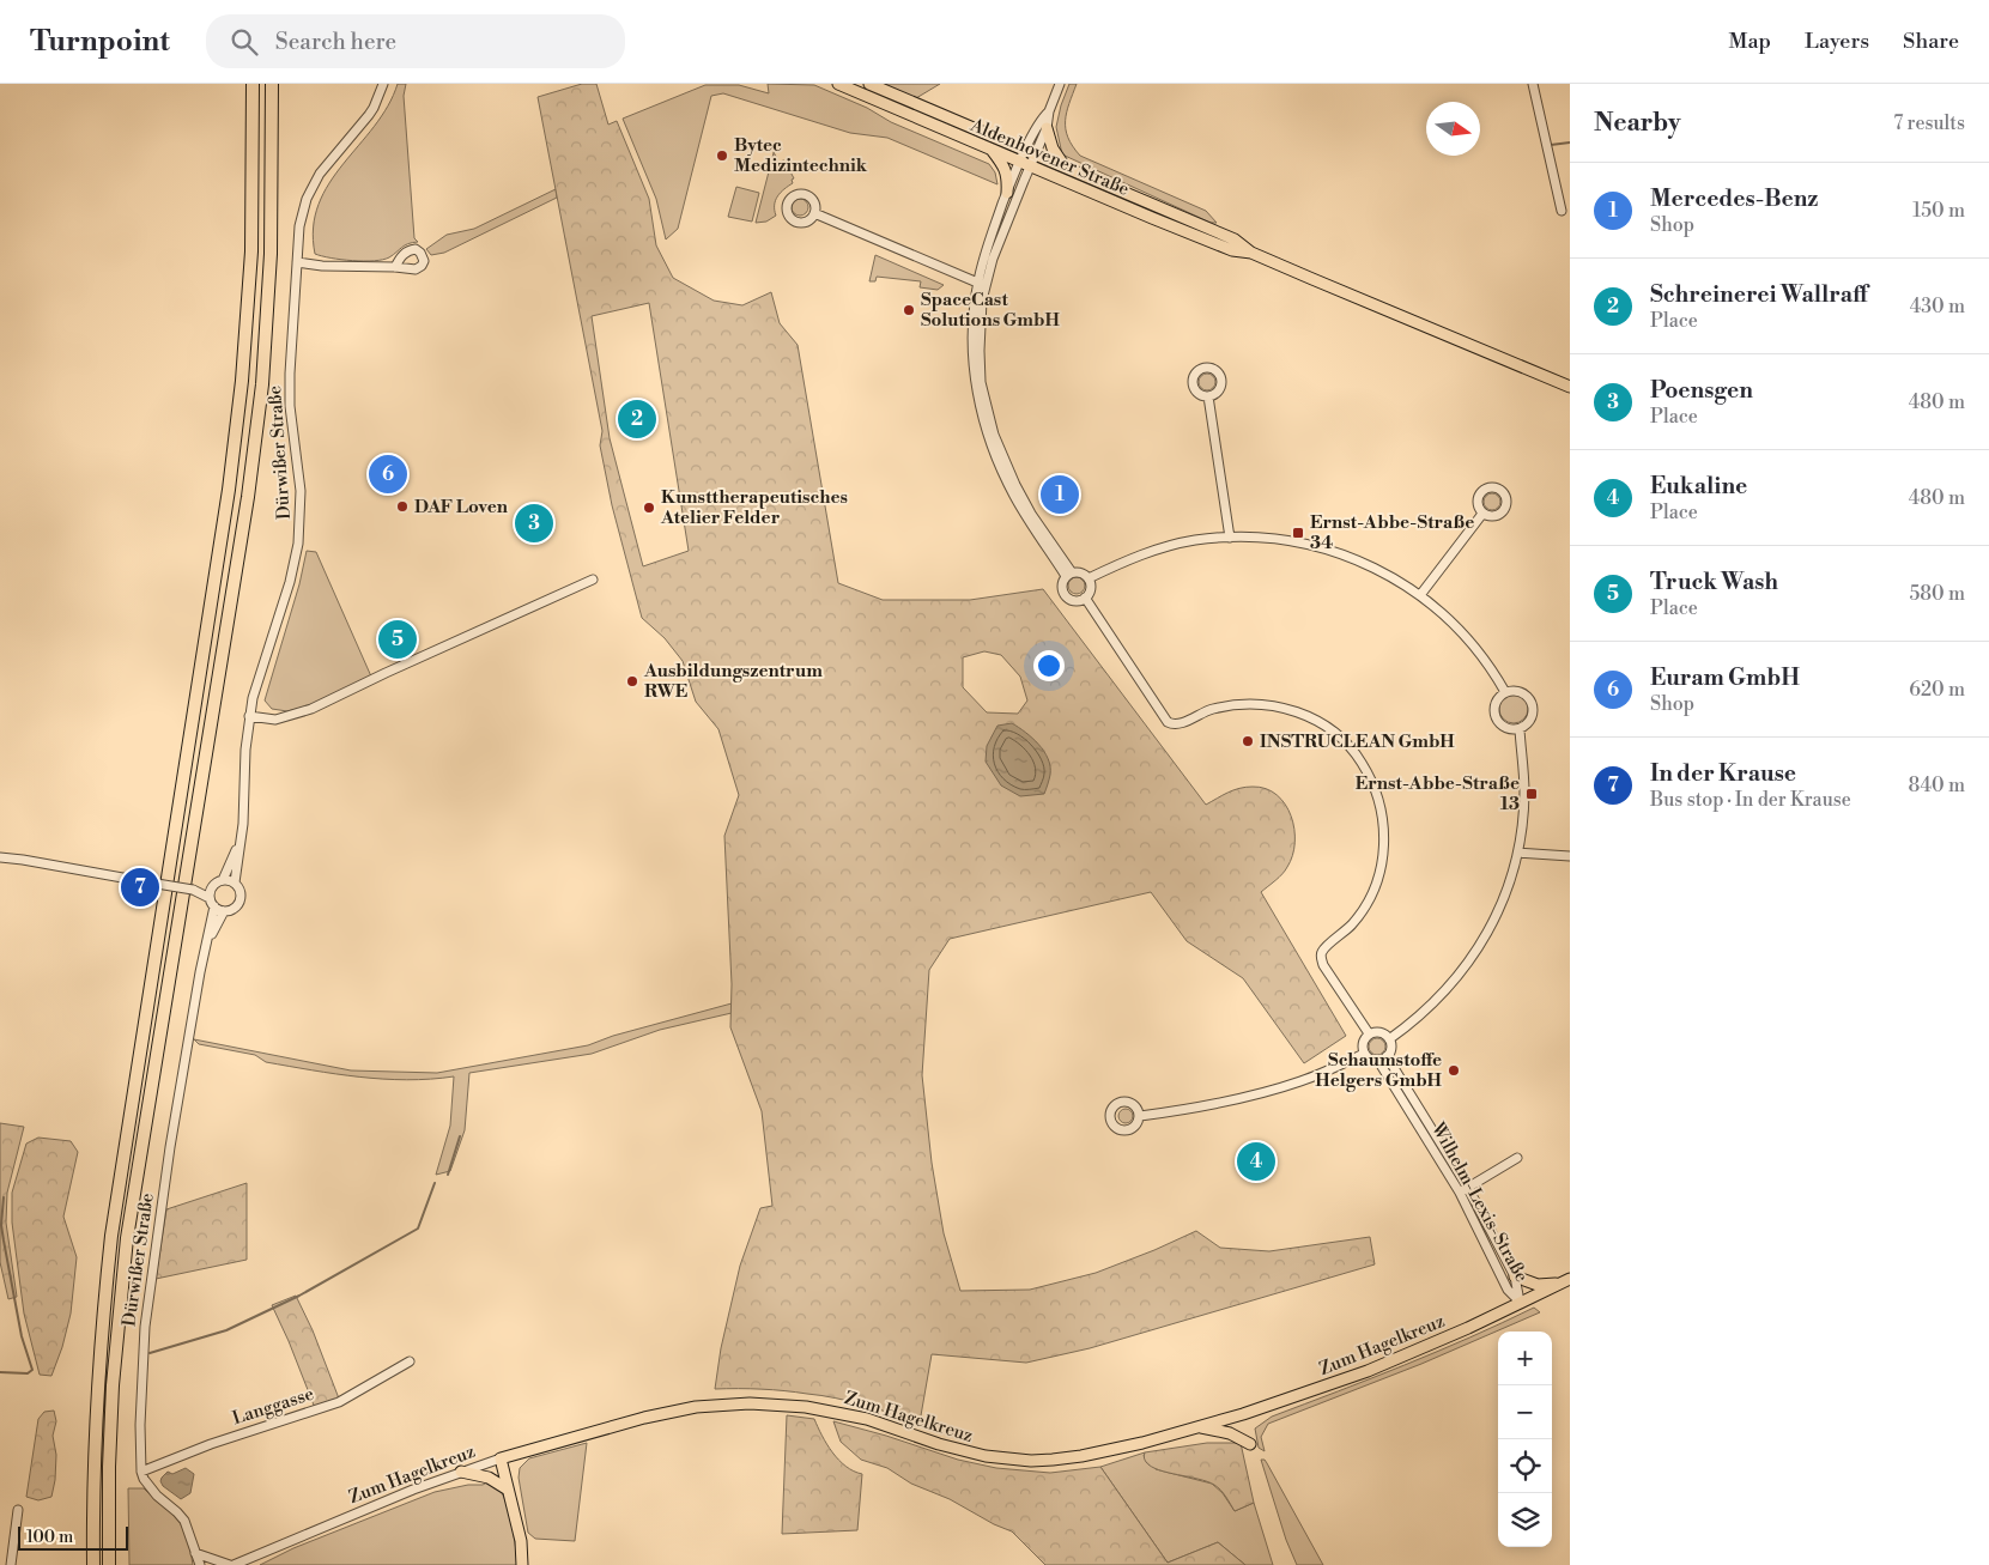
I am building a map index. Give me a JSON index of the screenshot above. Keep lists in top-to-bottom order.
{
  "streets": {
    "main road": ["Aldenhovener Straße", "Zum Hagelkreuz"],
    "street": ["Dürwißer Straße", "Wilhelm-Lexis-Straße", "Langgasse"]
  },
  "crossings": [
    ["Dürwißer Straße", "Langgasse"],
    ["Wilhelm-Lexis-Straße", "Zum Hagelkreuz"]
  ],
  "places": {
    "other": [
      "Bytec Medizintechnik",
      "SpaceCast Solutions GmbH",
      "DAF Loven",
      "Kunsttherapeutisches Atelier Felder",
      "Ausbildungszentrum RWE",
      "INSTRUCLEAN GmbH",
      "Schaumstoffe Helgers GmbH"
    ],
    "transit": ["Ernst-Abbe-Straße 34", "Ernst-Abbe-Straße 13"]
  },
  "scale_bar": "100 m",
  "north": "right",
  "page": {
    "header": "Turnpoint",
    "search": "Search here",
    "nav": ["Map", "Layers", "Share"],
    "heading": ["Nearby", "7 results"],
    "list": [
      {
        "mark": "1",
        "name": "Mercedes-Benz",
        "note": "Shop",
        "value": "150 m"
      },
      {
        "mark": "2",
        "name": "Schreinerei Wallraff",
        "note": "Place",
        "value": "430 m"
      },
      {
        "mark": "3",
        "name": "Poensgen",
        "note": "Place",
        "value": "480 m"
      },
      {
        "mark": "4",
        "name": "Eukaline",
        "note": "Place",
        "value": "480 m"
      },
      {
        "mark": "5",
        "name": "Truck Wash",
        "note": "Place",
        "value": "580 m"
      },
      {
        "mark": "6",
        "name": "Euram GmbH",
        "note": "Shop",
        "value": "620 m"
      },
      {
        "mark": "7",
        "name": "In der Krause",
        "note": "Bus stop · In der Krause",
        "value": "840 m"
      }
    ],
    "pins": [
      "2",
      "6",
      "1",
      "3",
      "5",
      "7",
      "4"
    ],
    "map_buttons": ["+", "−"],
    "scale": "100 m"
  }
}
